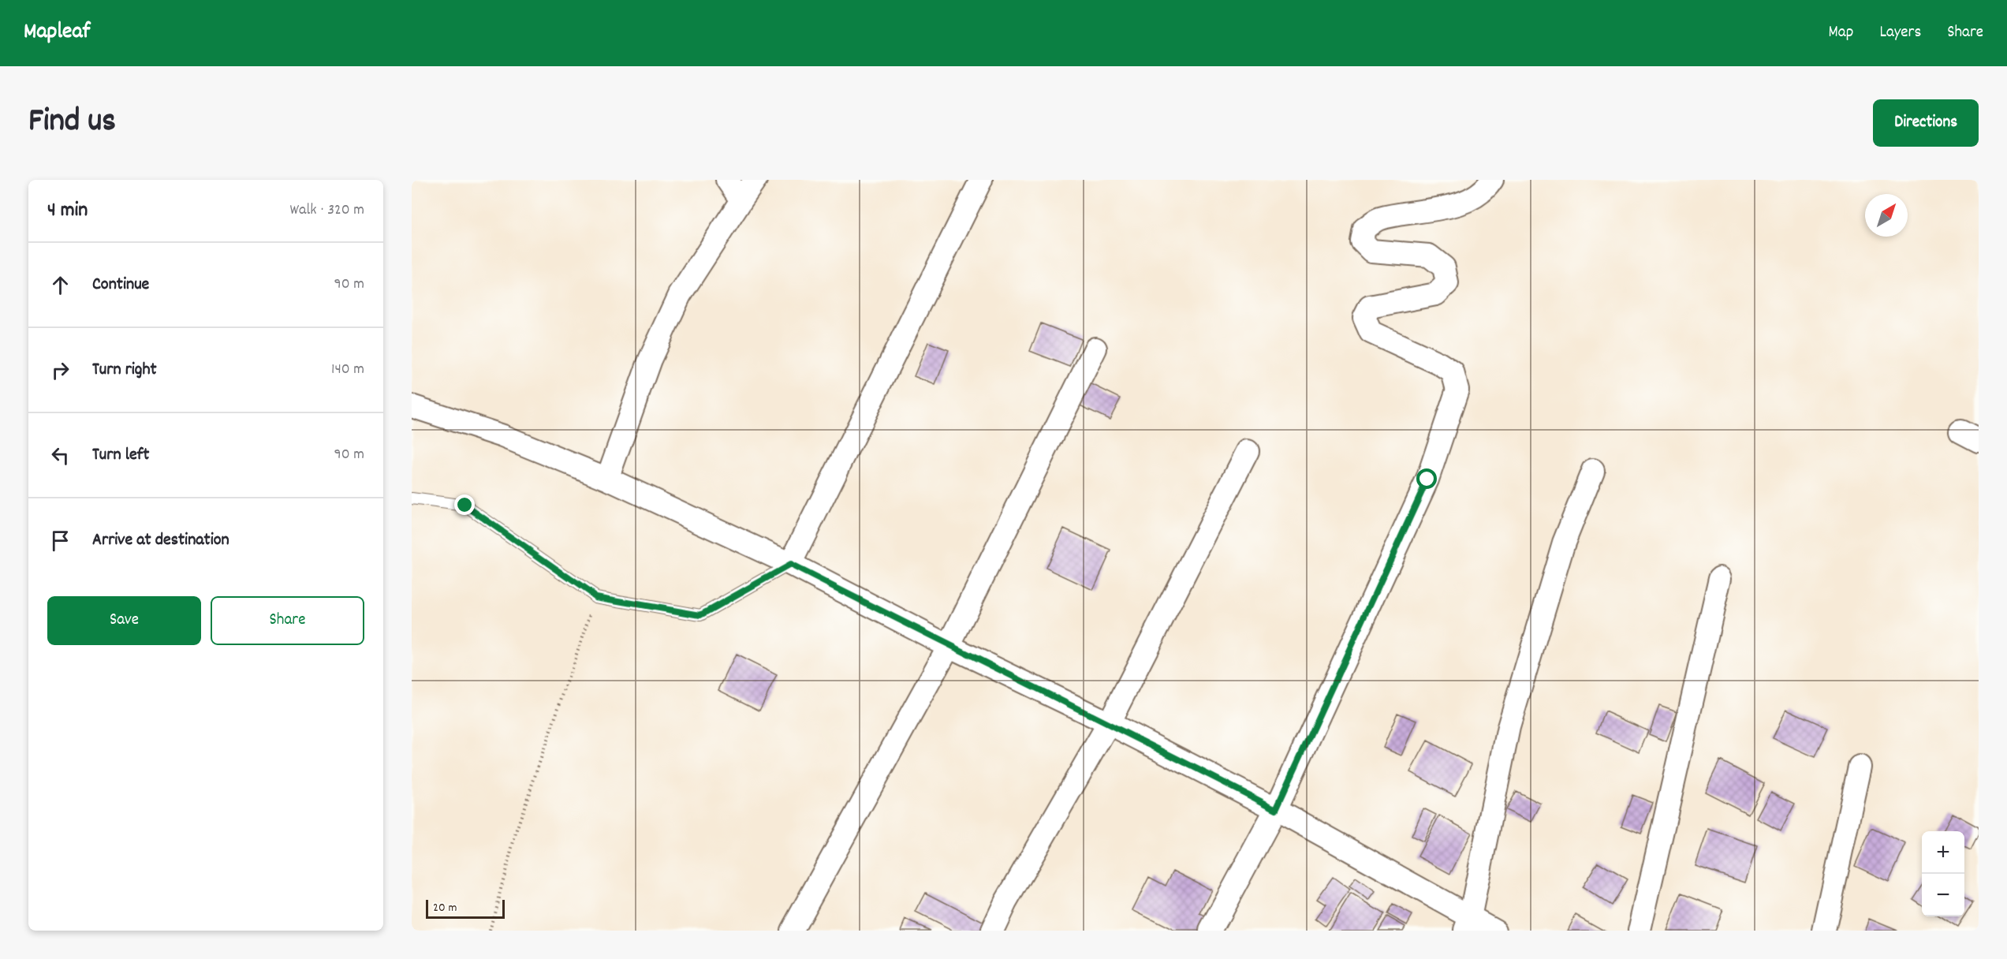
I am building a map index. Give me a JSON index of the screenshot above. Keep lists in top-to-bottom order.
{
  "scale_bar": "20 m",
  "north": "top right",
  "page": {
    "header": "Mapleaf",
    "nav": ["Map", "Layers", "Share"],
    "title": "Find us",
    "buttons": [
      "Directions",
      ["Save", "Share"]
    ],
    "heading": ["4 min", "Walk · 320 m"],
    "list": [
      ["Continue", "90 m"],
      ["Turn right", "140 m"],
      ["Turn left", "90 m"],
      "Arrive at destination"
    ],
    "map_buttons": ["+", "−"],
    "scale": "20 m"
  }
}
